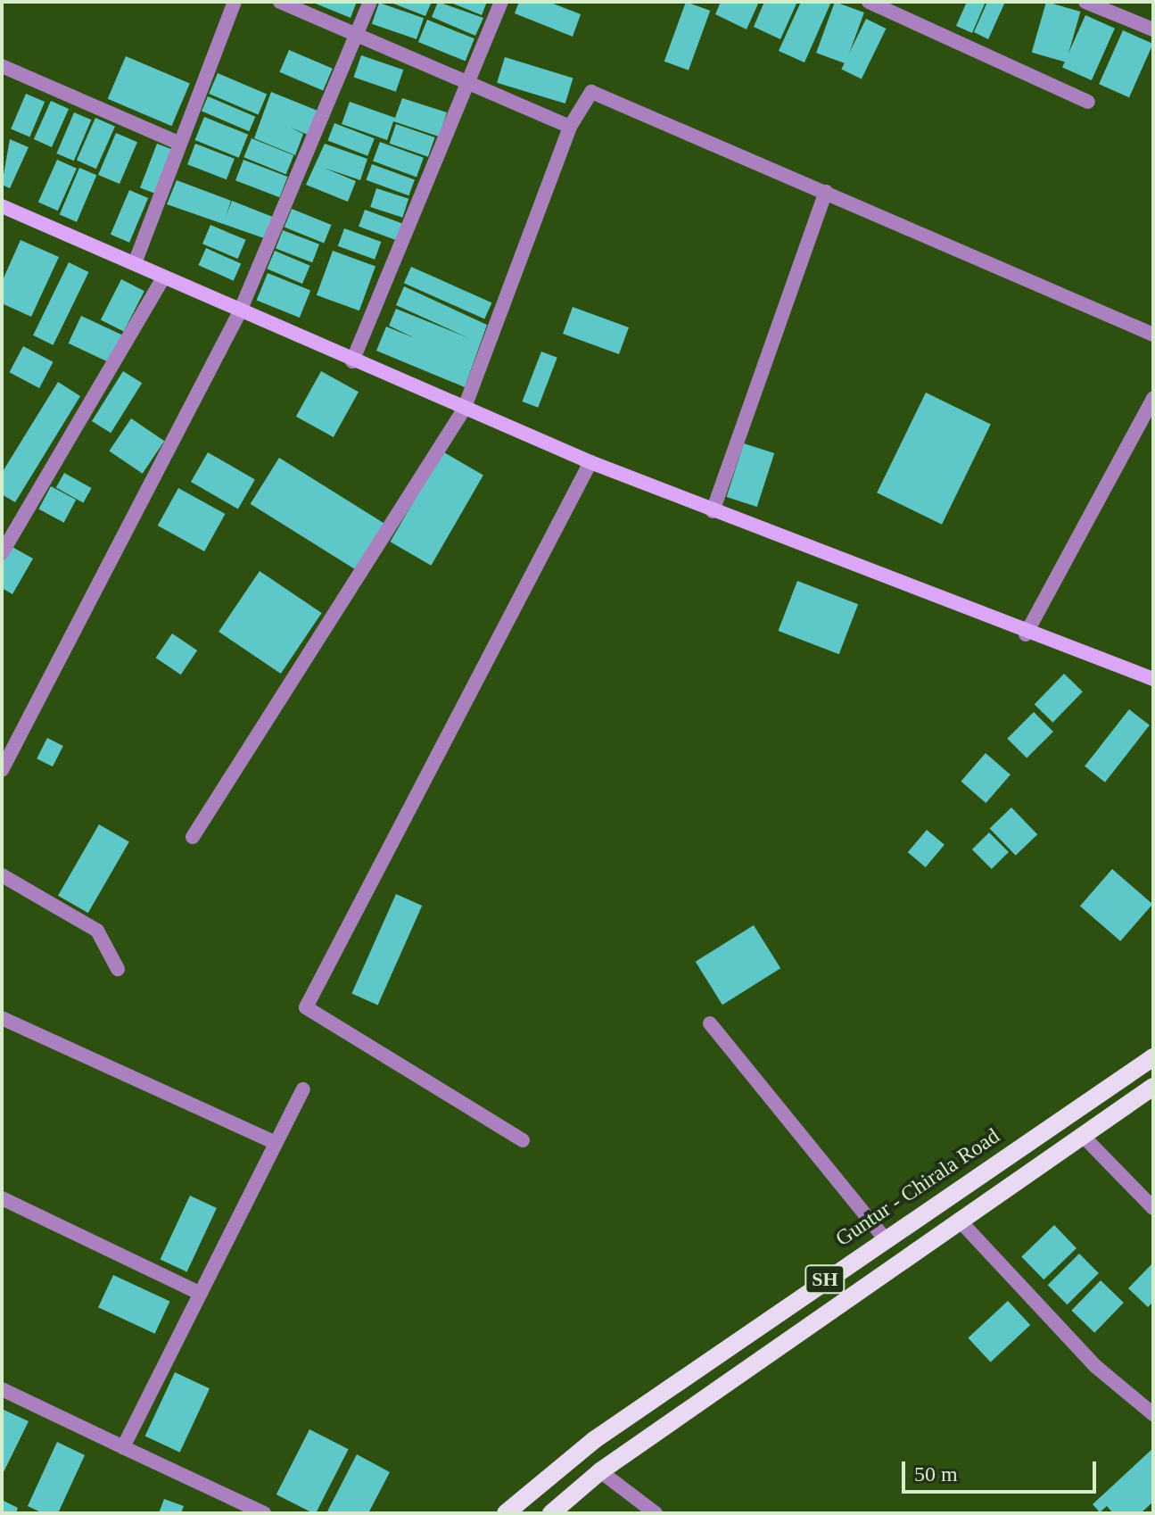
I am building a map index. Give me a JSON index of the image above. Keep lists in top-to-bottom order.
{
  "streets": {
    "main road": ["Guntur - Chirala Road", "SH"]
  },
  "scale_bar": "50 m"
}
